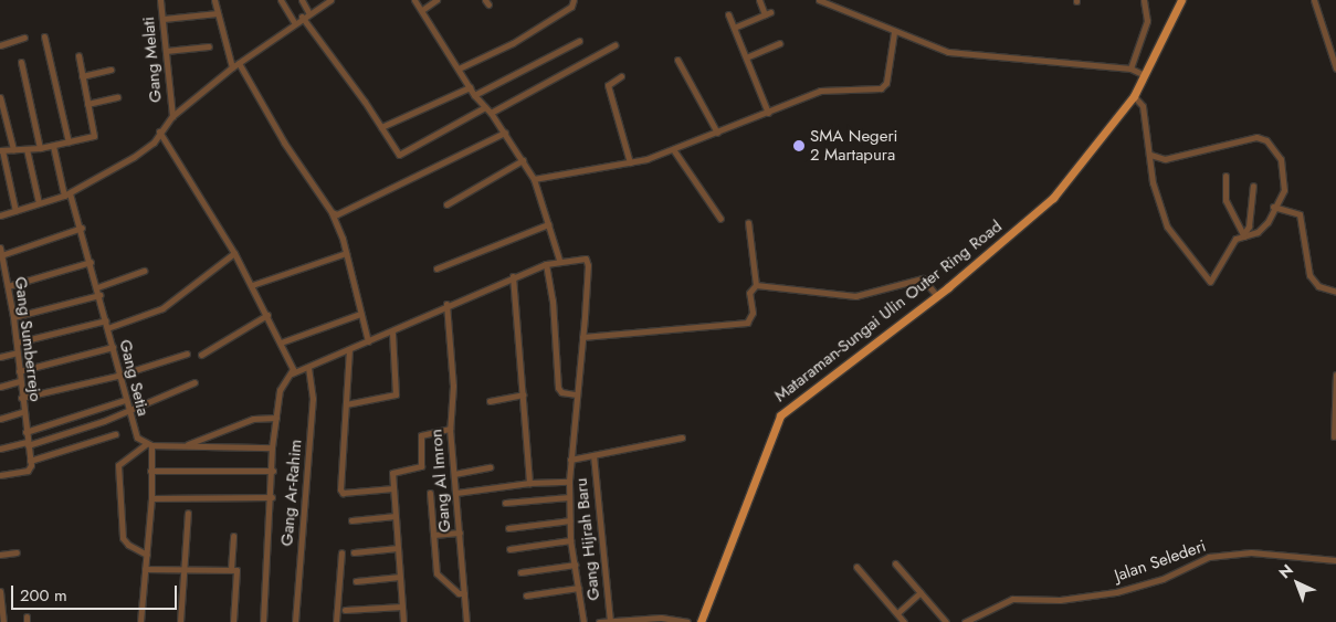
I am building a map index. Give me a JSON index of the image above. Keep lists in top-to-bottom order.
{
  "streets": {
    "main road": ["Mataraman-Sungai Ulin Outer Ring Road"],
    "street": [
      "Gang Melati",
      "Gang Sumberrejo",
      "Gang Setia",
      "Gang Al Imron",
      "Gang Ar-Rahim",
      "Gang Hijrah Baru",
      "Jalan Selederi"
    ]
  },
  "places": ["SMA Negeri 2 Martapura"],
  "scale_bar": "200 m",
  "north": "top left"
}
